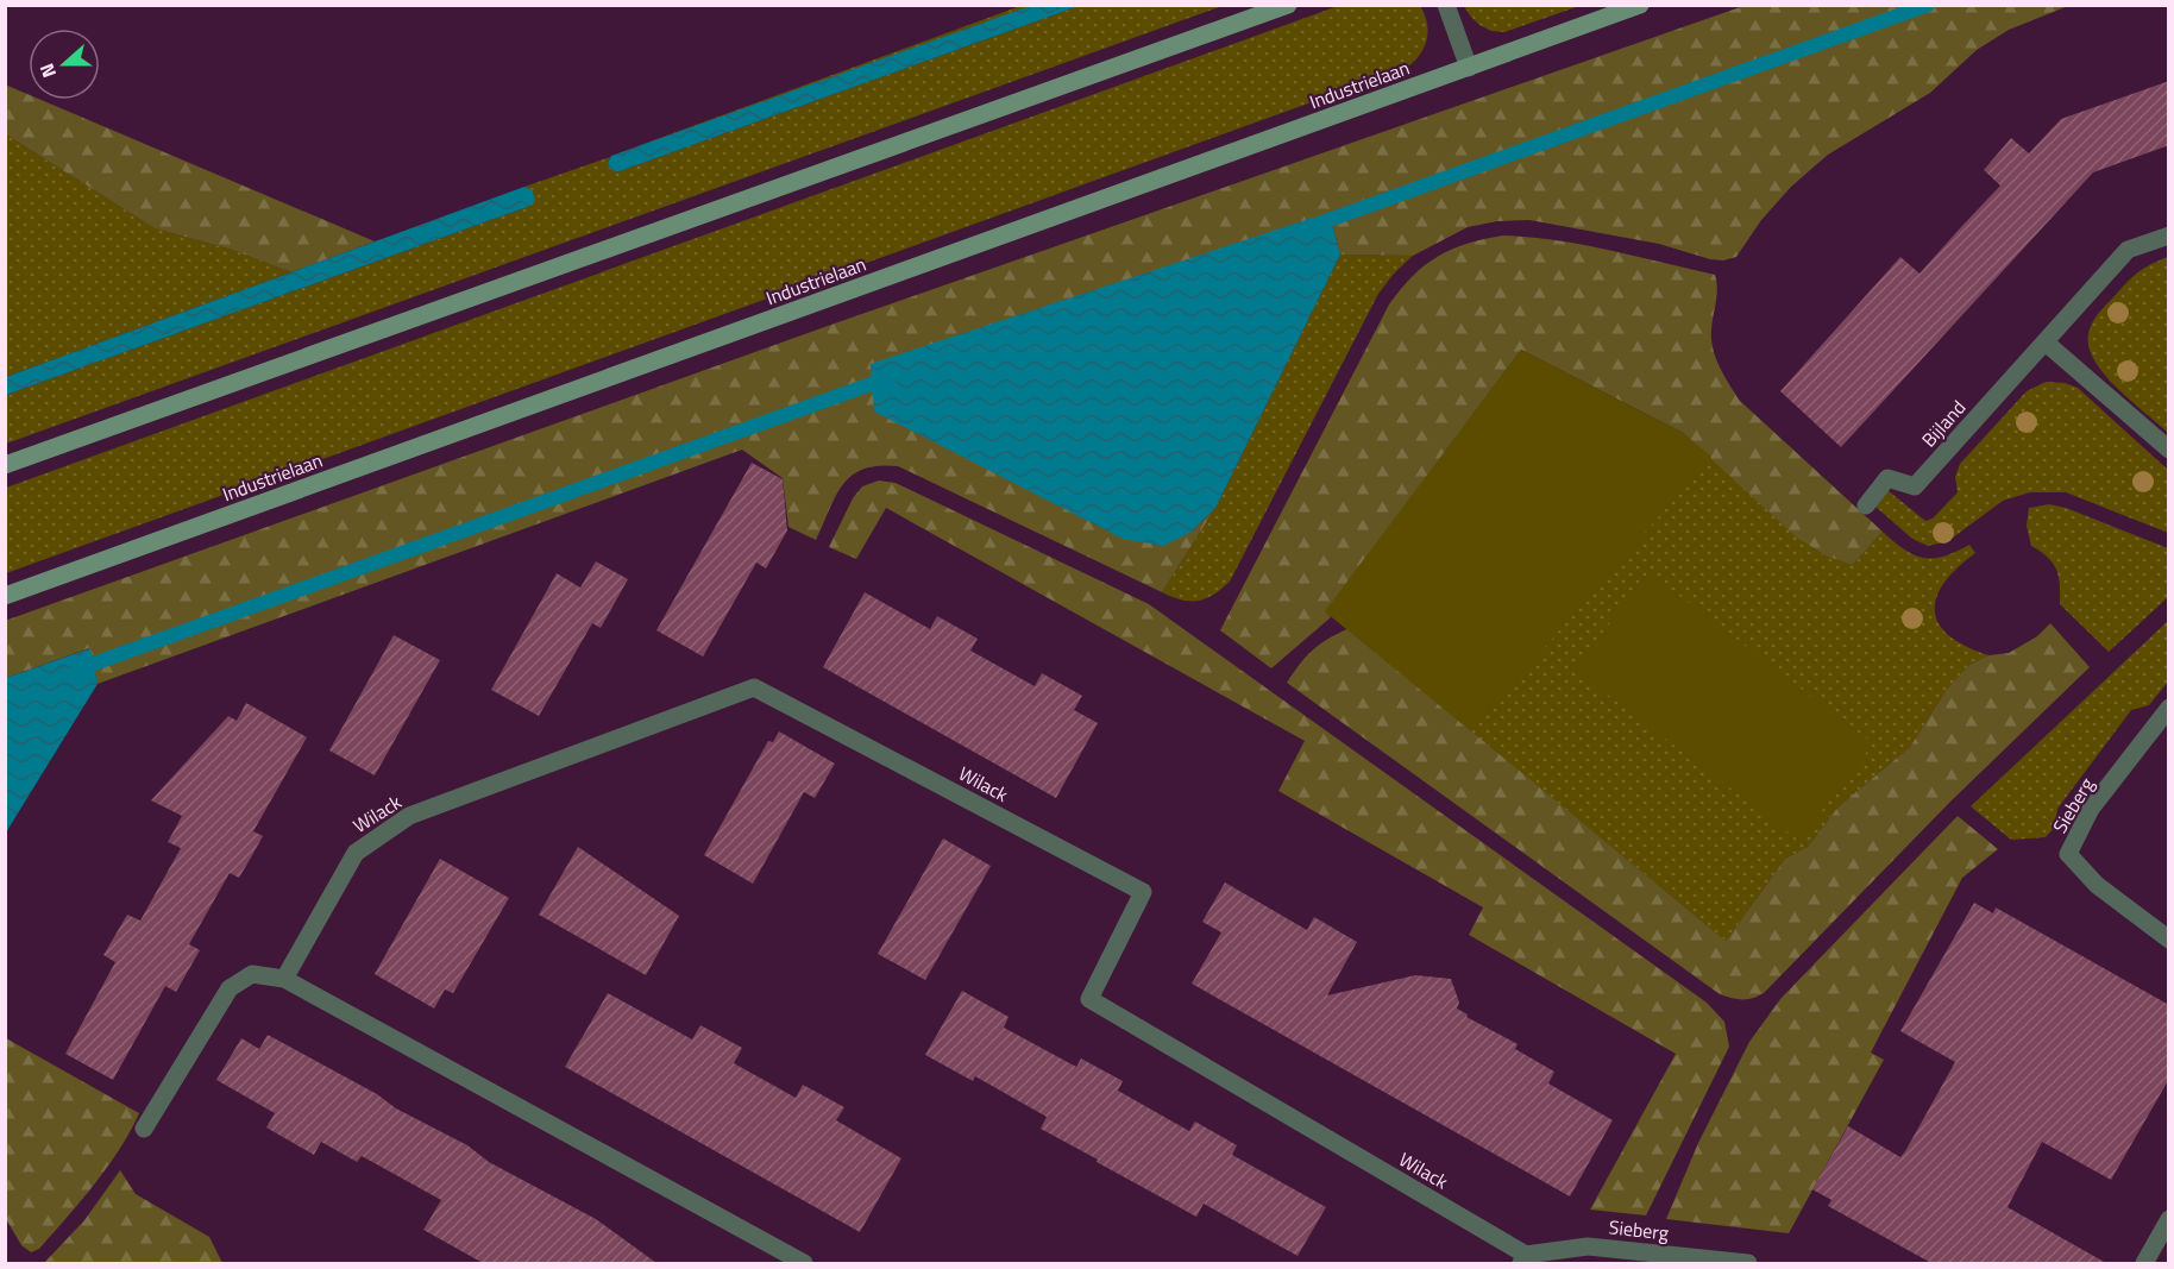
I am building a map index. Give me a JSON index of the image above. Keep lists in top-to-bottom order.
{
  "streets": {
    "main road": ["Industrielaan"],
    "street": ["Bijland", "Wilack", "Sieberg"]
  },
  "crossings": [
    ["Wilack", "Sieberg"]
  ],
  "north": "left"
}
